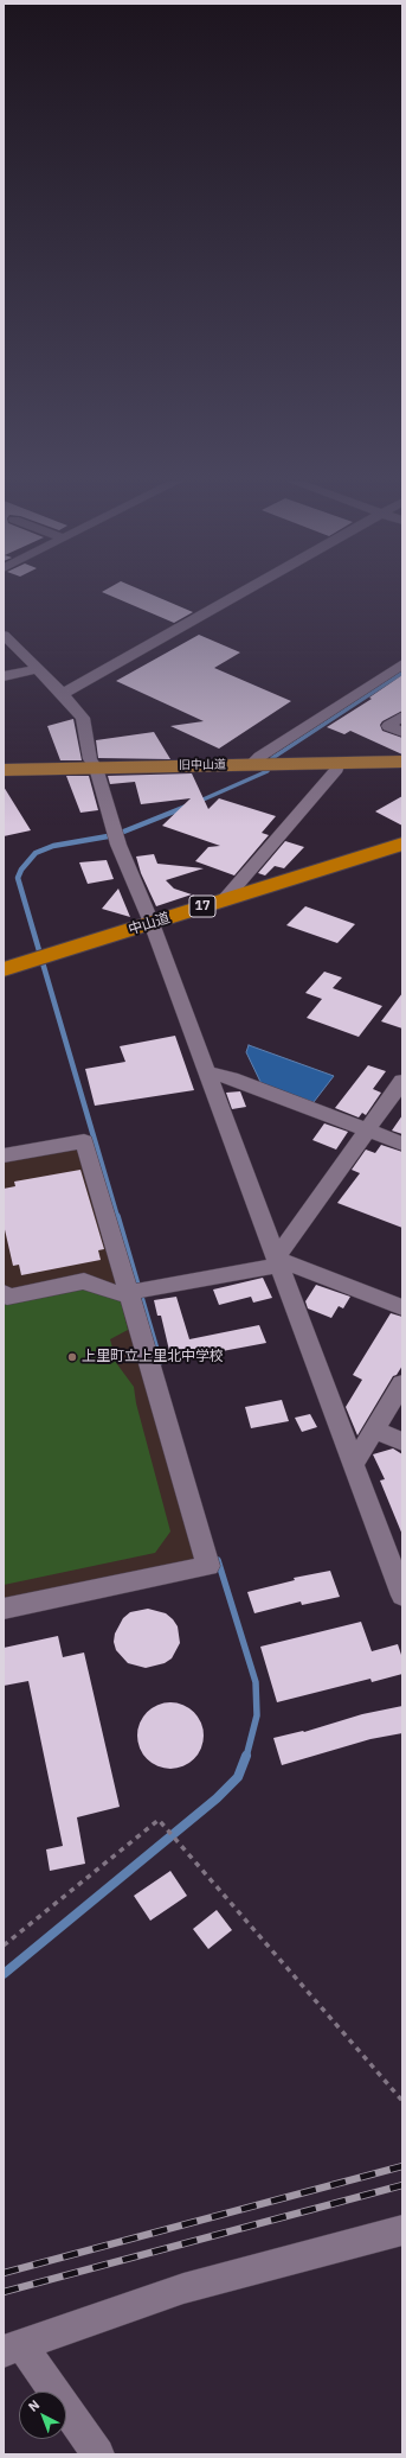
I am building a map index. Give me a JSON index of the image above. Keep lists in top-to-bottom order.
{
  "streets": {
    "highway": ["17", "中山道"],
    "main road": ["旧中山道"]
  },
  "places": ["上里町立上里北中学校"],
  "north": "top left"
}
